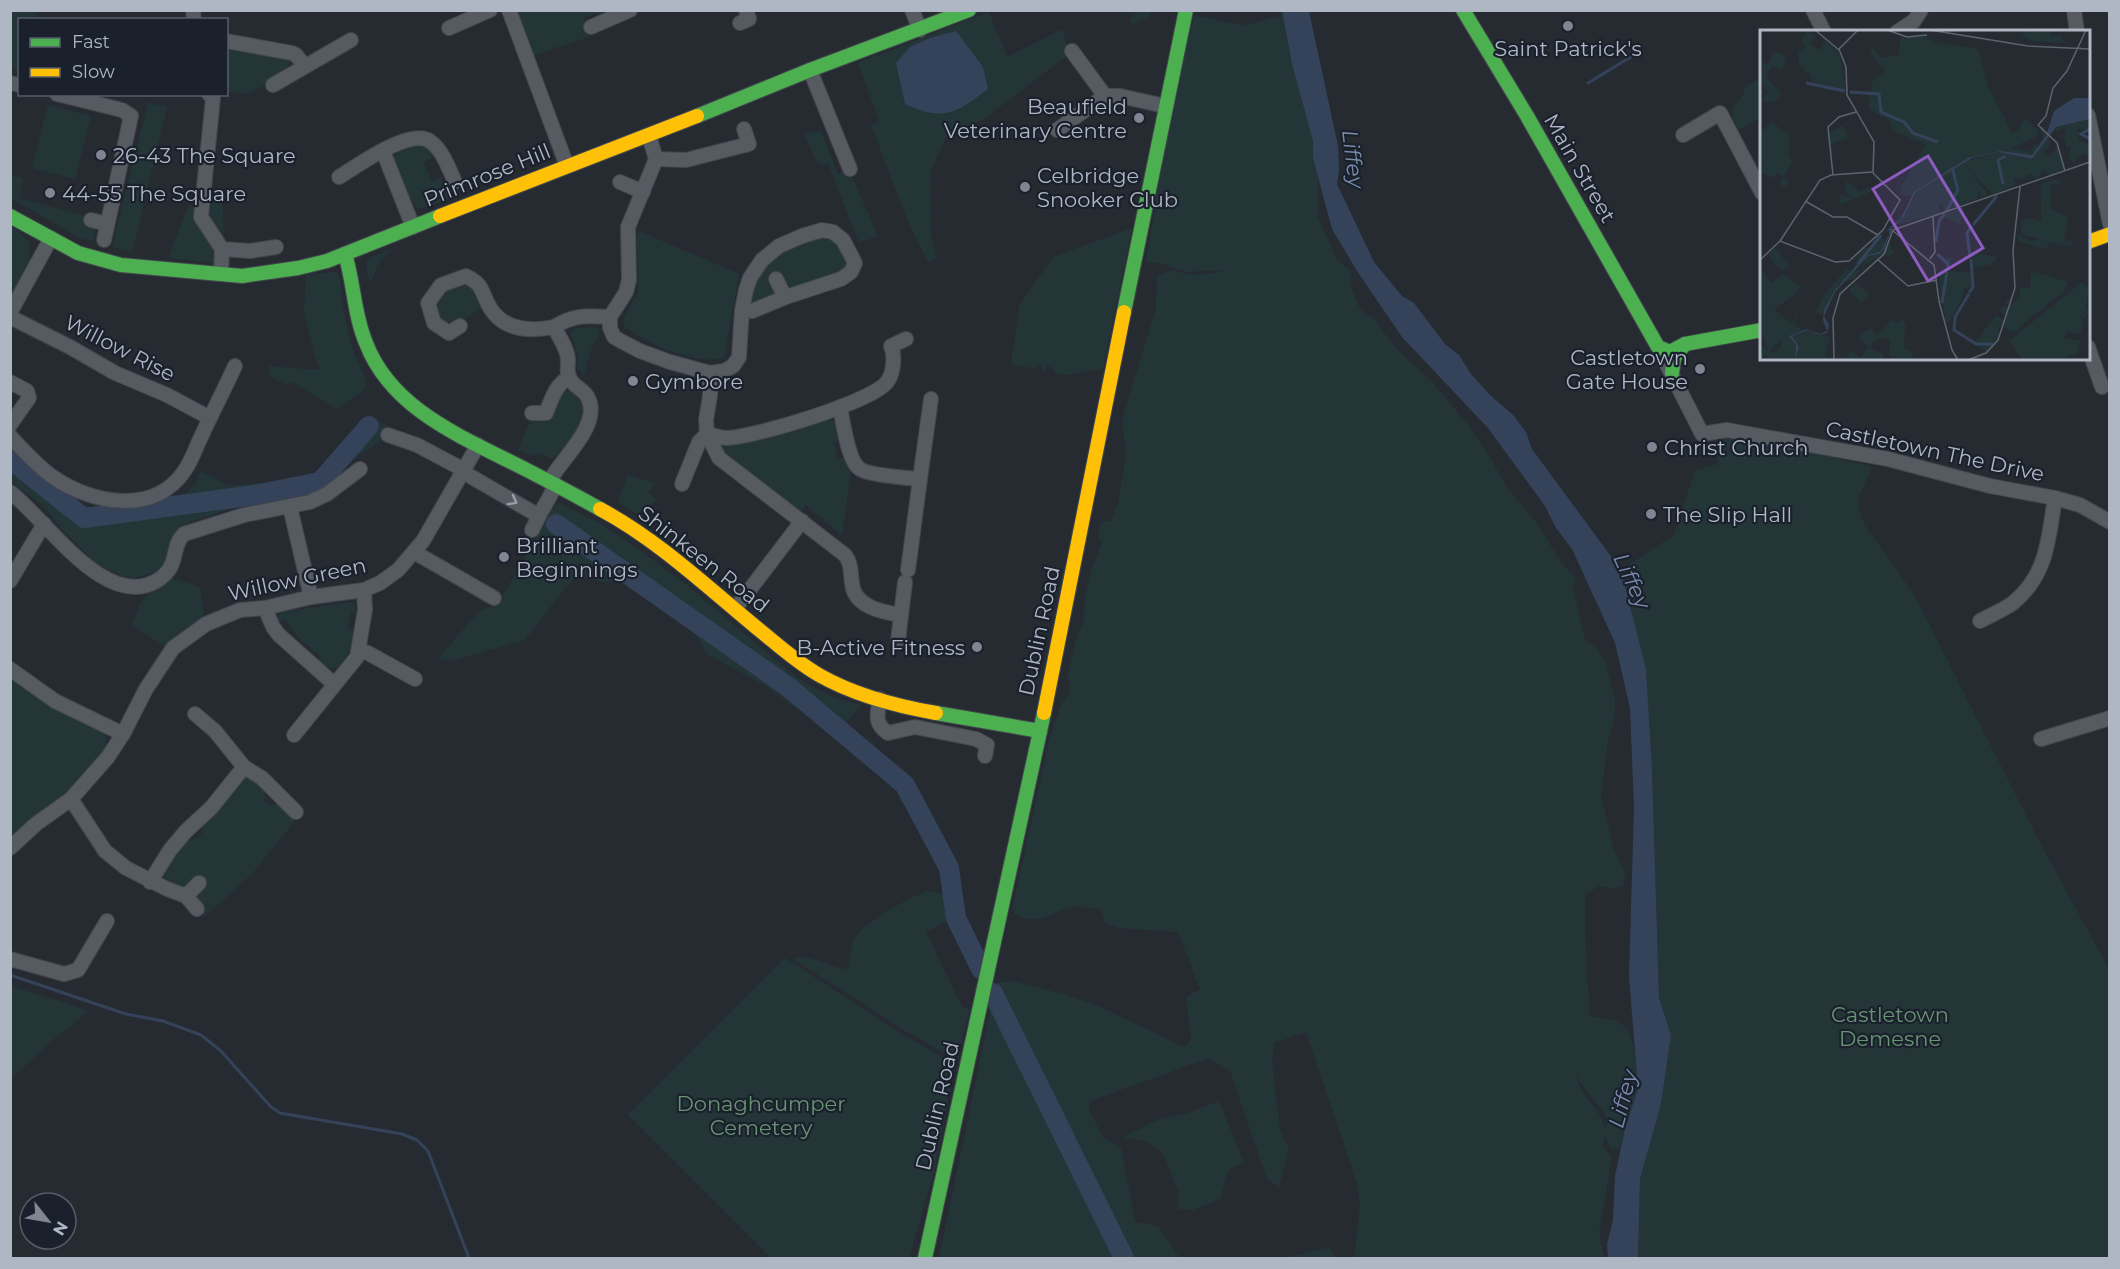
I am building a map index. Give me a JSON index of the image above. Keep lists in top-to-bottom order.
{
  "streets": {
    "main road": [
      "Main Street",
      "Primrose Hill",
      "Shinkeen Road",
      "Dublin Road"
    ],
    "street": ["Willow Rise", "Castletown The Drive", "Willow Green"]
  },
  "crossings": [
    ["Main Street", "Castletown The Drive"],
    ["Primrose Hill", "Shinkeen Road"],
    ["Shinkeen Road", "Willow Green"],
    ["Shinkeen Road", "Dublin Road"]
  ],
  "water": ["Liffey"],
  "parks": ["Castletown Demesne", "Donaghcumper Cemetery"],
  "places": [
    "Saint Patrick's",
    "Beaufield Veterinary Centre",
    "26-43 The Square",
    "Celbridge Snooker Club",
    "44-55 The Square",
    "Castletown Gate House",
    "Gymbore",
    "Christ Church",
    "The Slip Hall",
    "Brilliant Beginnings",
    "B-Active Fitness"
  ],
  "legend": ["Fast", "Slow"],
  "north": "bottom right"
}
